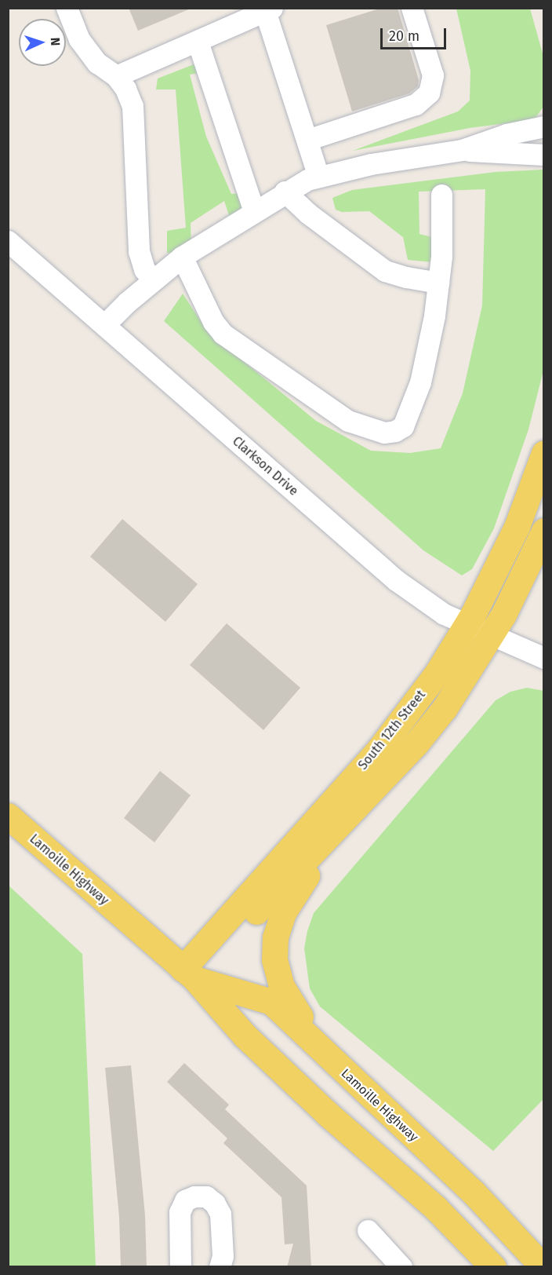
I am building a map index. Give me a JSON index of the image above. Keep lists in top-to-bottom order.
{
  "streets": {
    "main road": ["South 12th Street", "Lamoille Highway"],
    "street": ["Clarkson Drive"]
  },
  "crossings": [
    ["Clarkson Drive", "South 12th Street"],
    ["South 12th Street", "Lamoille Highway"]
  ],
  "scale_bar": "20 m",
  "north": "right"
}
